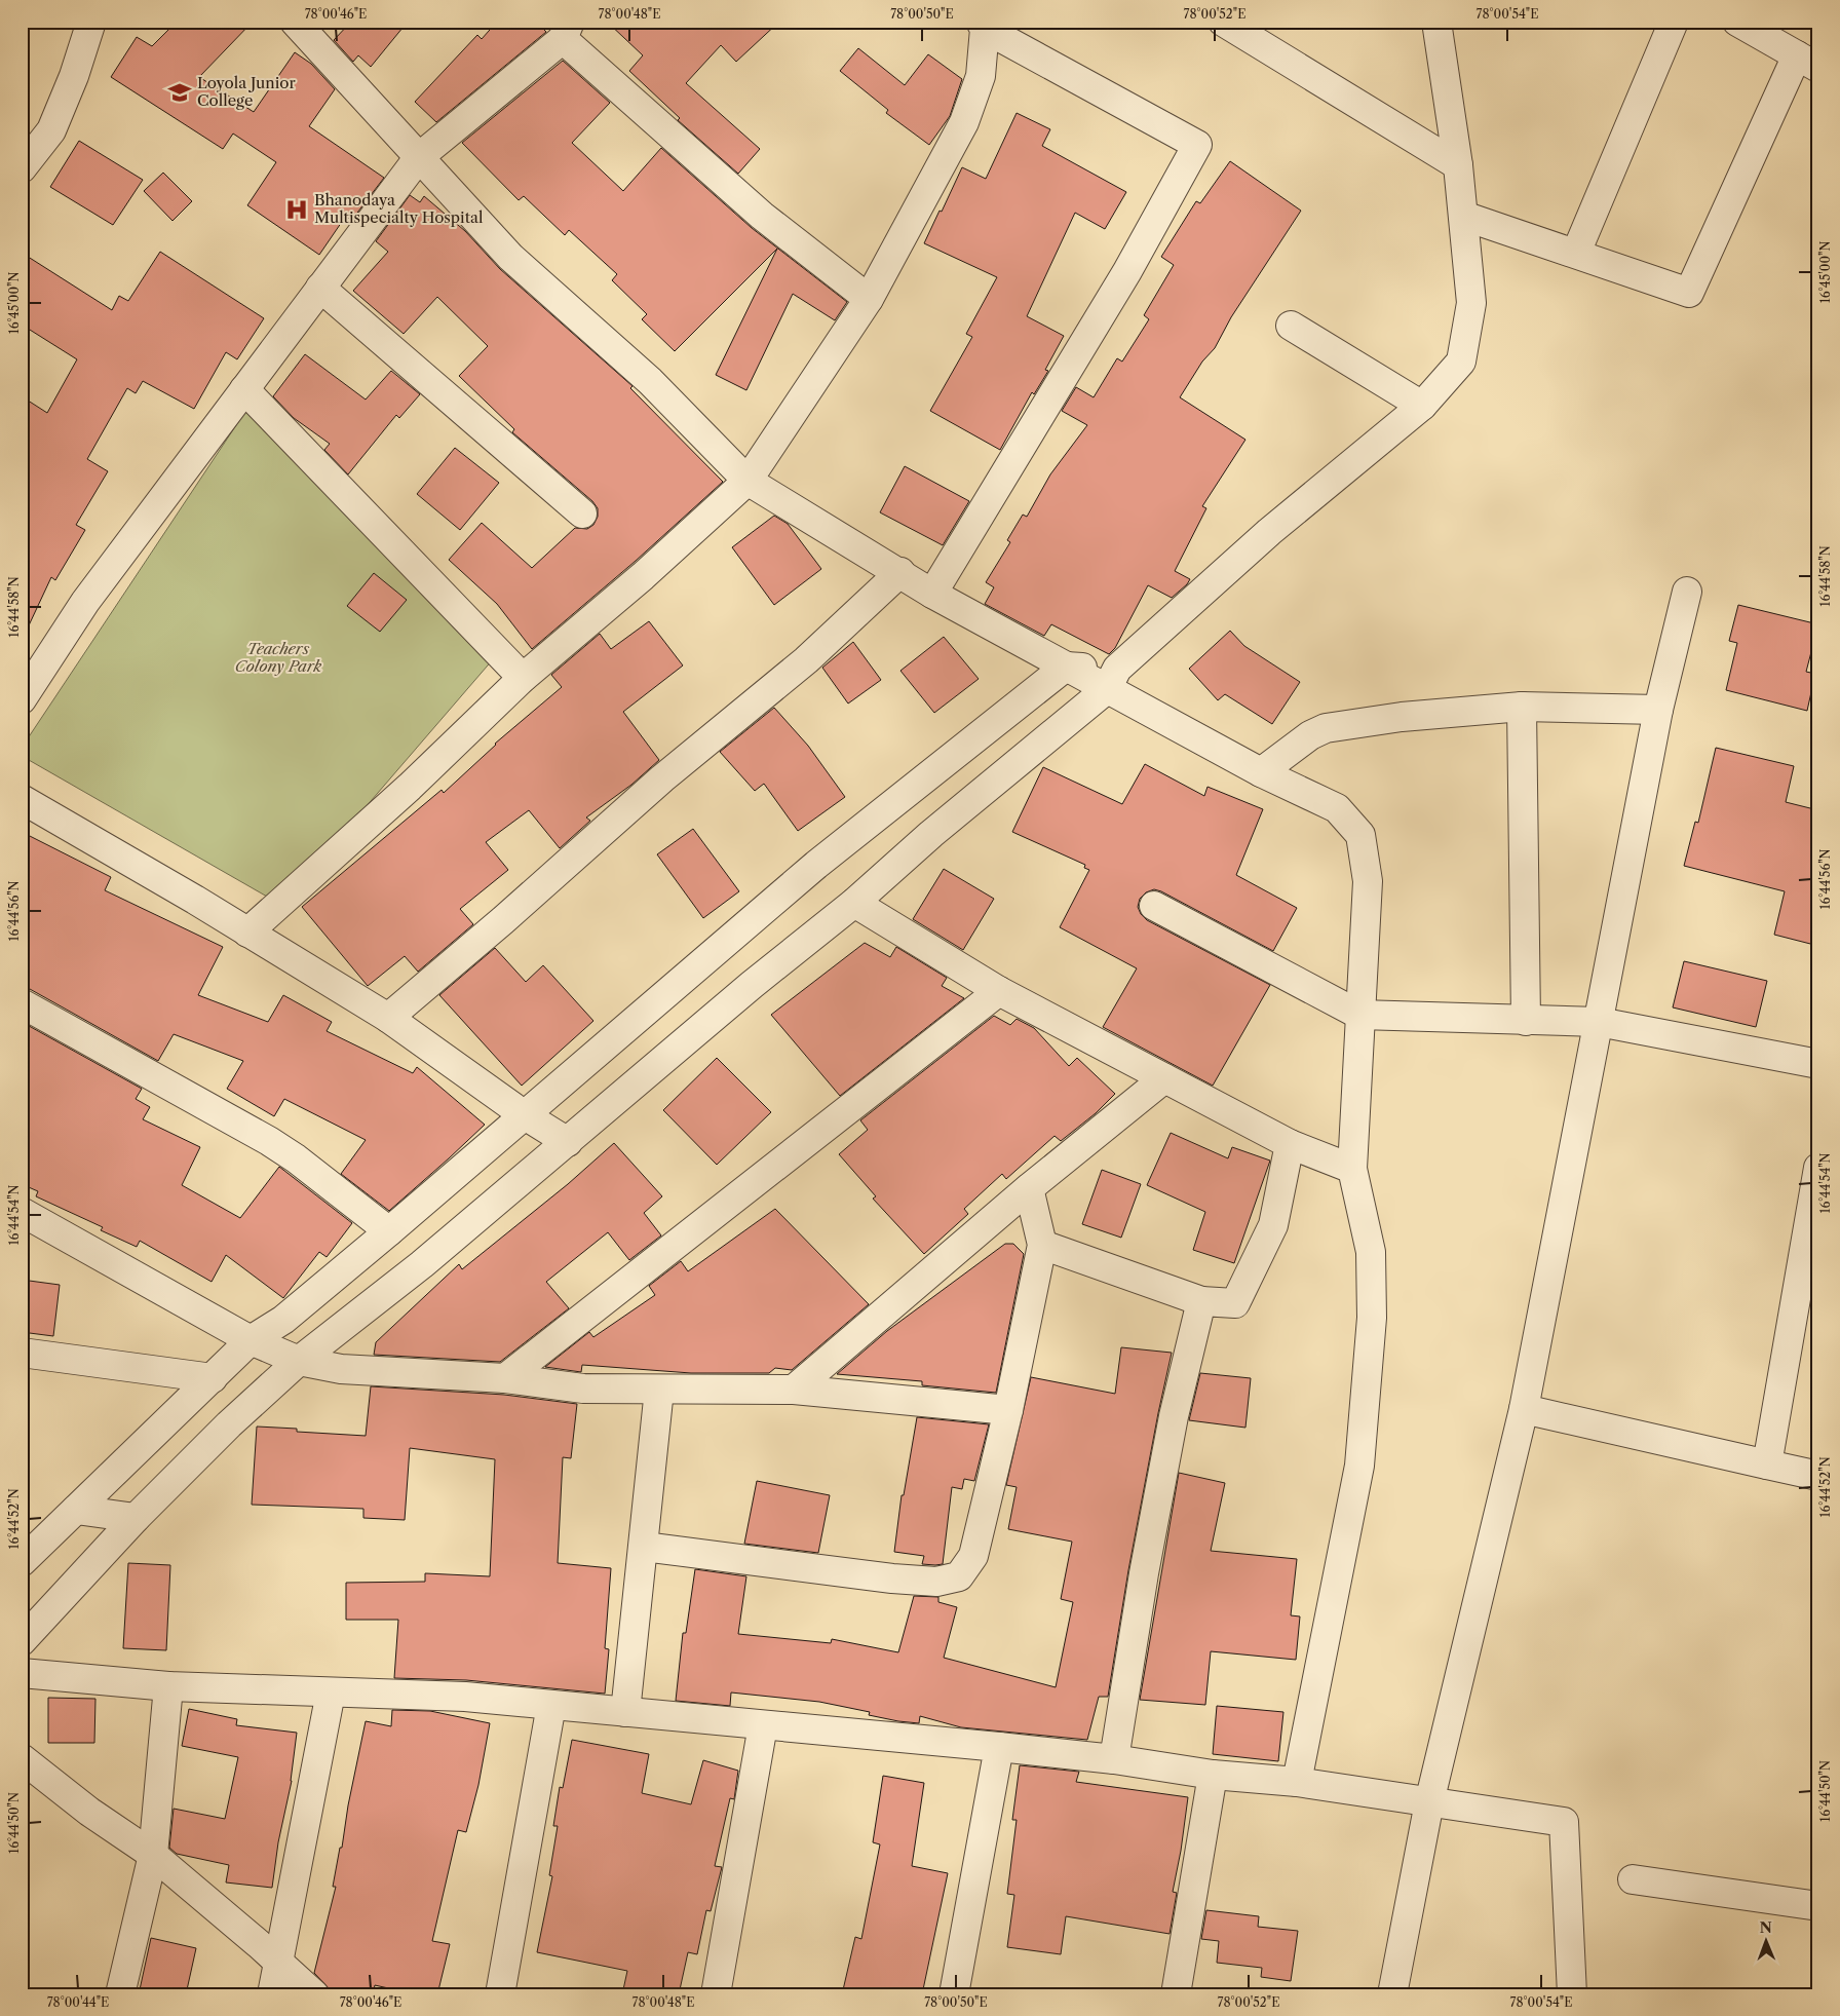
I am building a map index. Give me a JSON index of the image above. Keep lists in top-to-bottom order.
{
  "parks": ["Teachers Colony Park"],
  "places": {
    "school or university": ["Loyola Junior College"],
    "hospital": ["Bhanodaya Multispecialty Hospital"]
  },
  "north": "top",
  "coordinates": [
    "78°00'46\"E",
    "78°00'48\"E",
    "78°00'50\"E",
    "78°00'52\"E",
    "78°00'54\"E",
    "16°45'00\"N",
    "16°44'58\"N",
    "16°44'56\"N",
    "16°44'54\"N",
    "16°44'52\"N",
    "16°44'50\"N",
    "78°00'44\"E"
  ]
}
